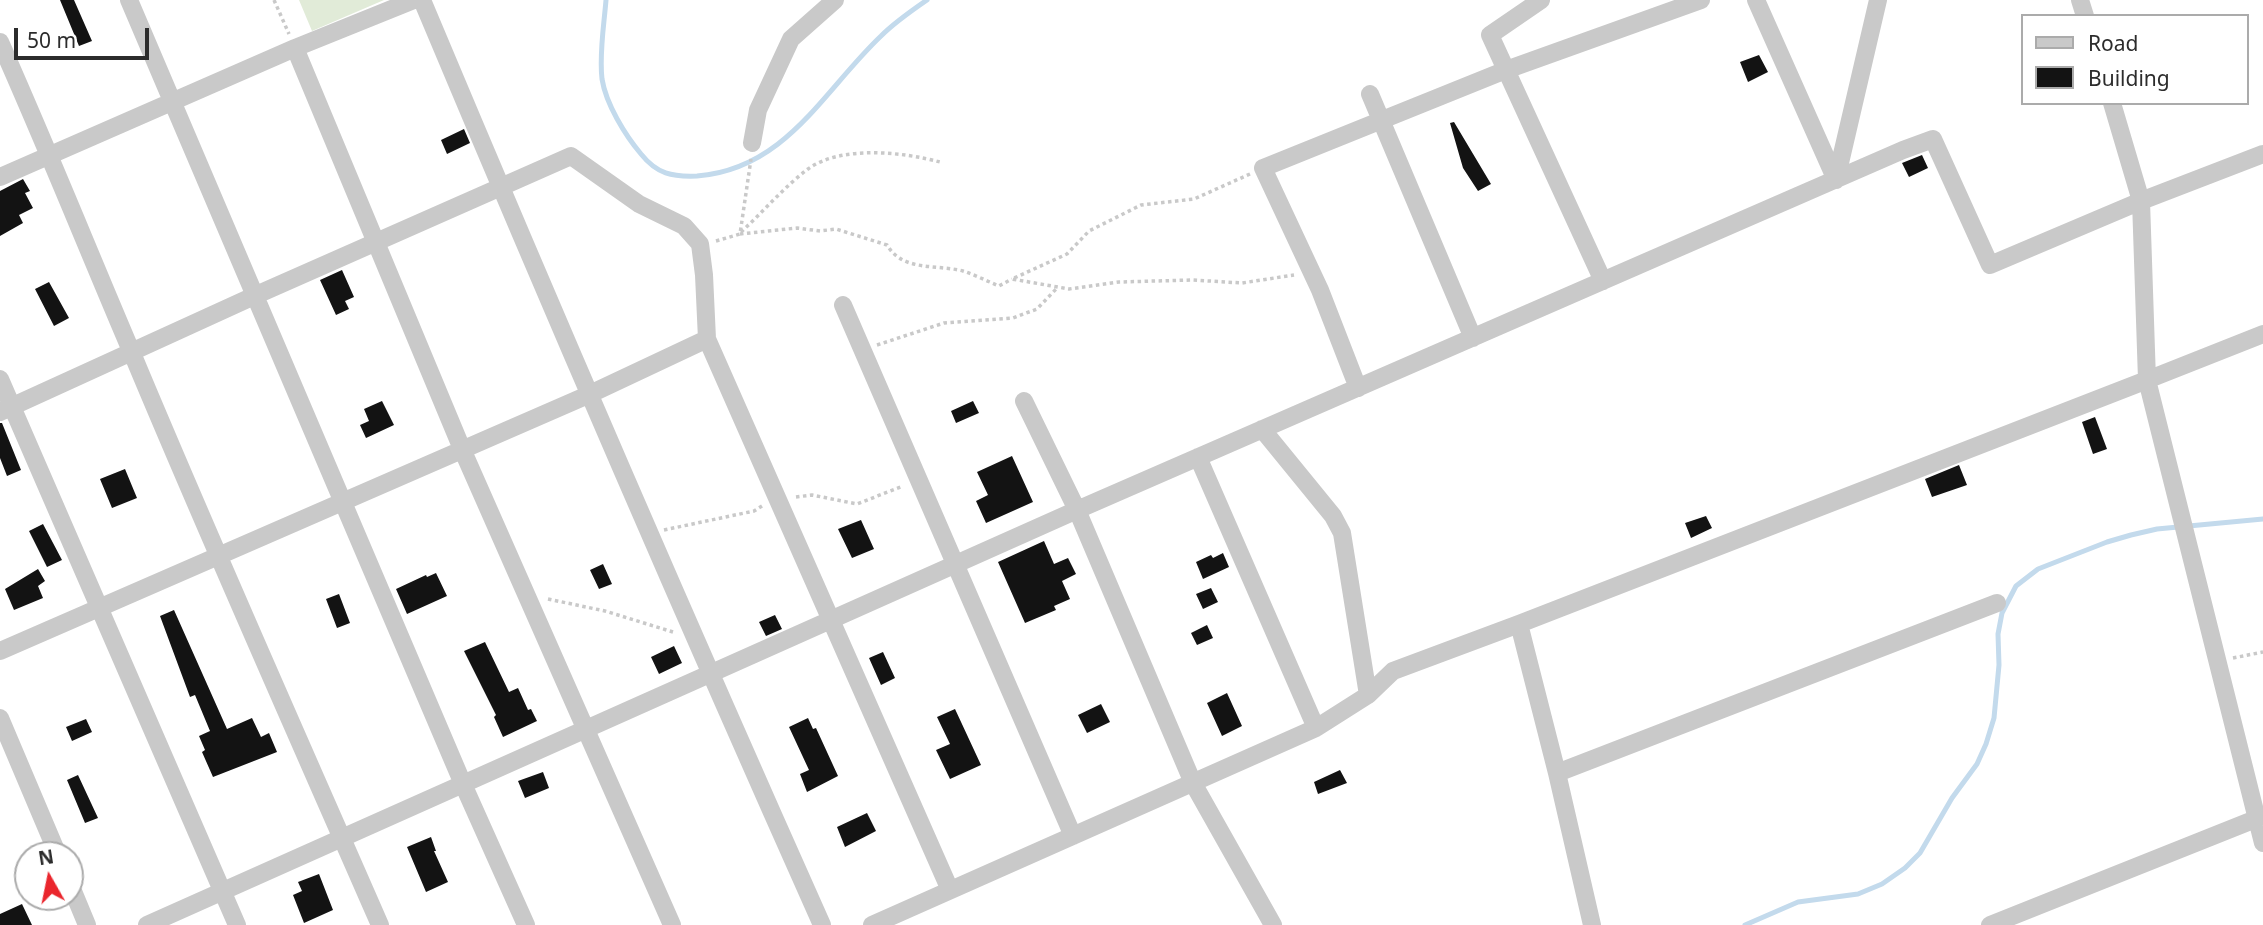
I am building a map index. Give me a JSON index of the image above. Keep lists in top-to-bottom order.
{
  "legend": ["Road", "Building"],
  "scale_bar": "50 m",
  "north": "top"
}
